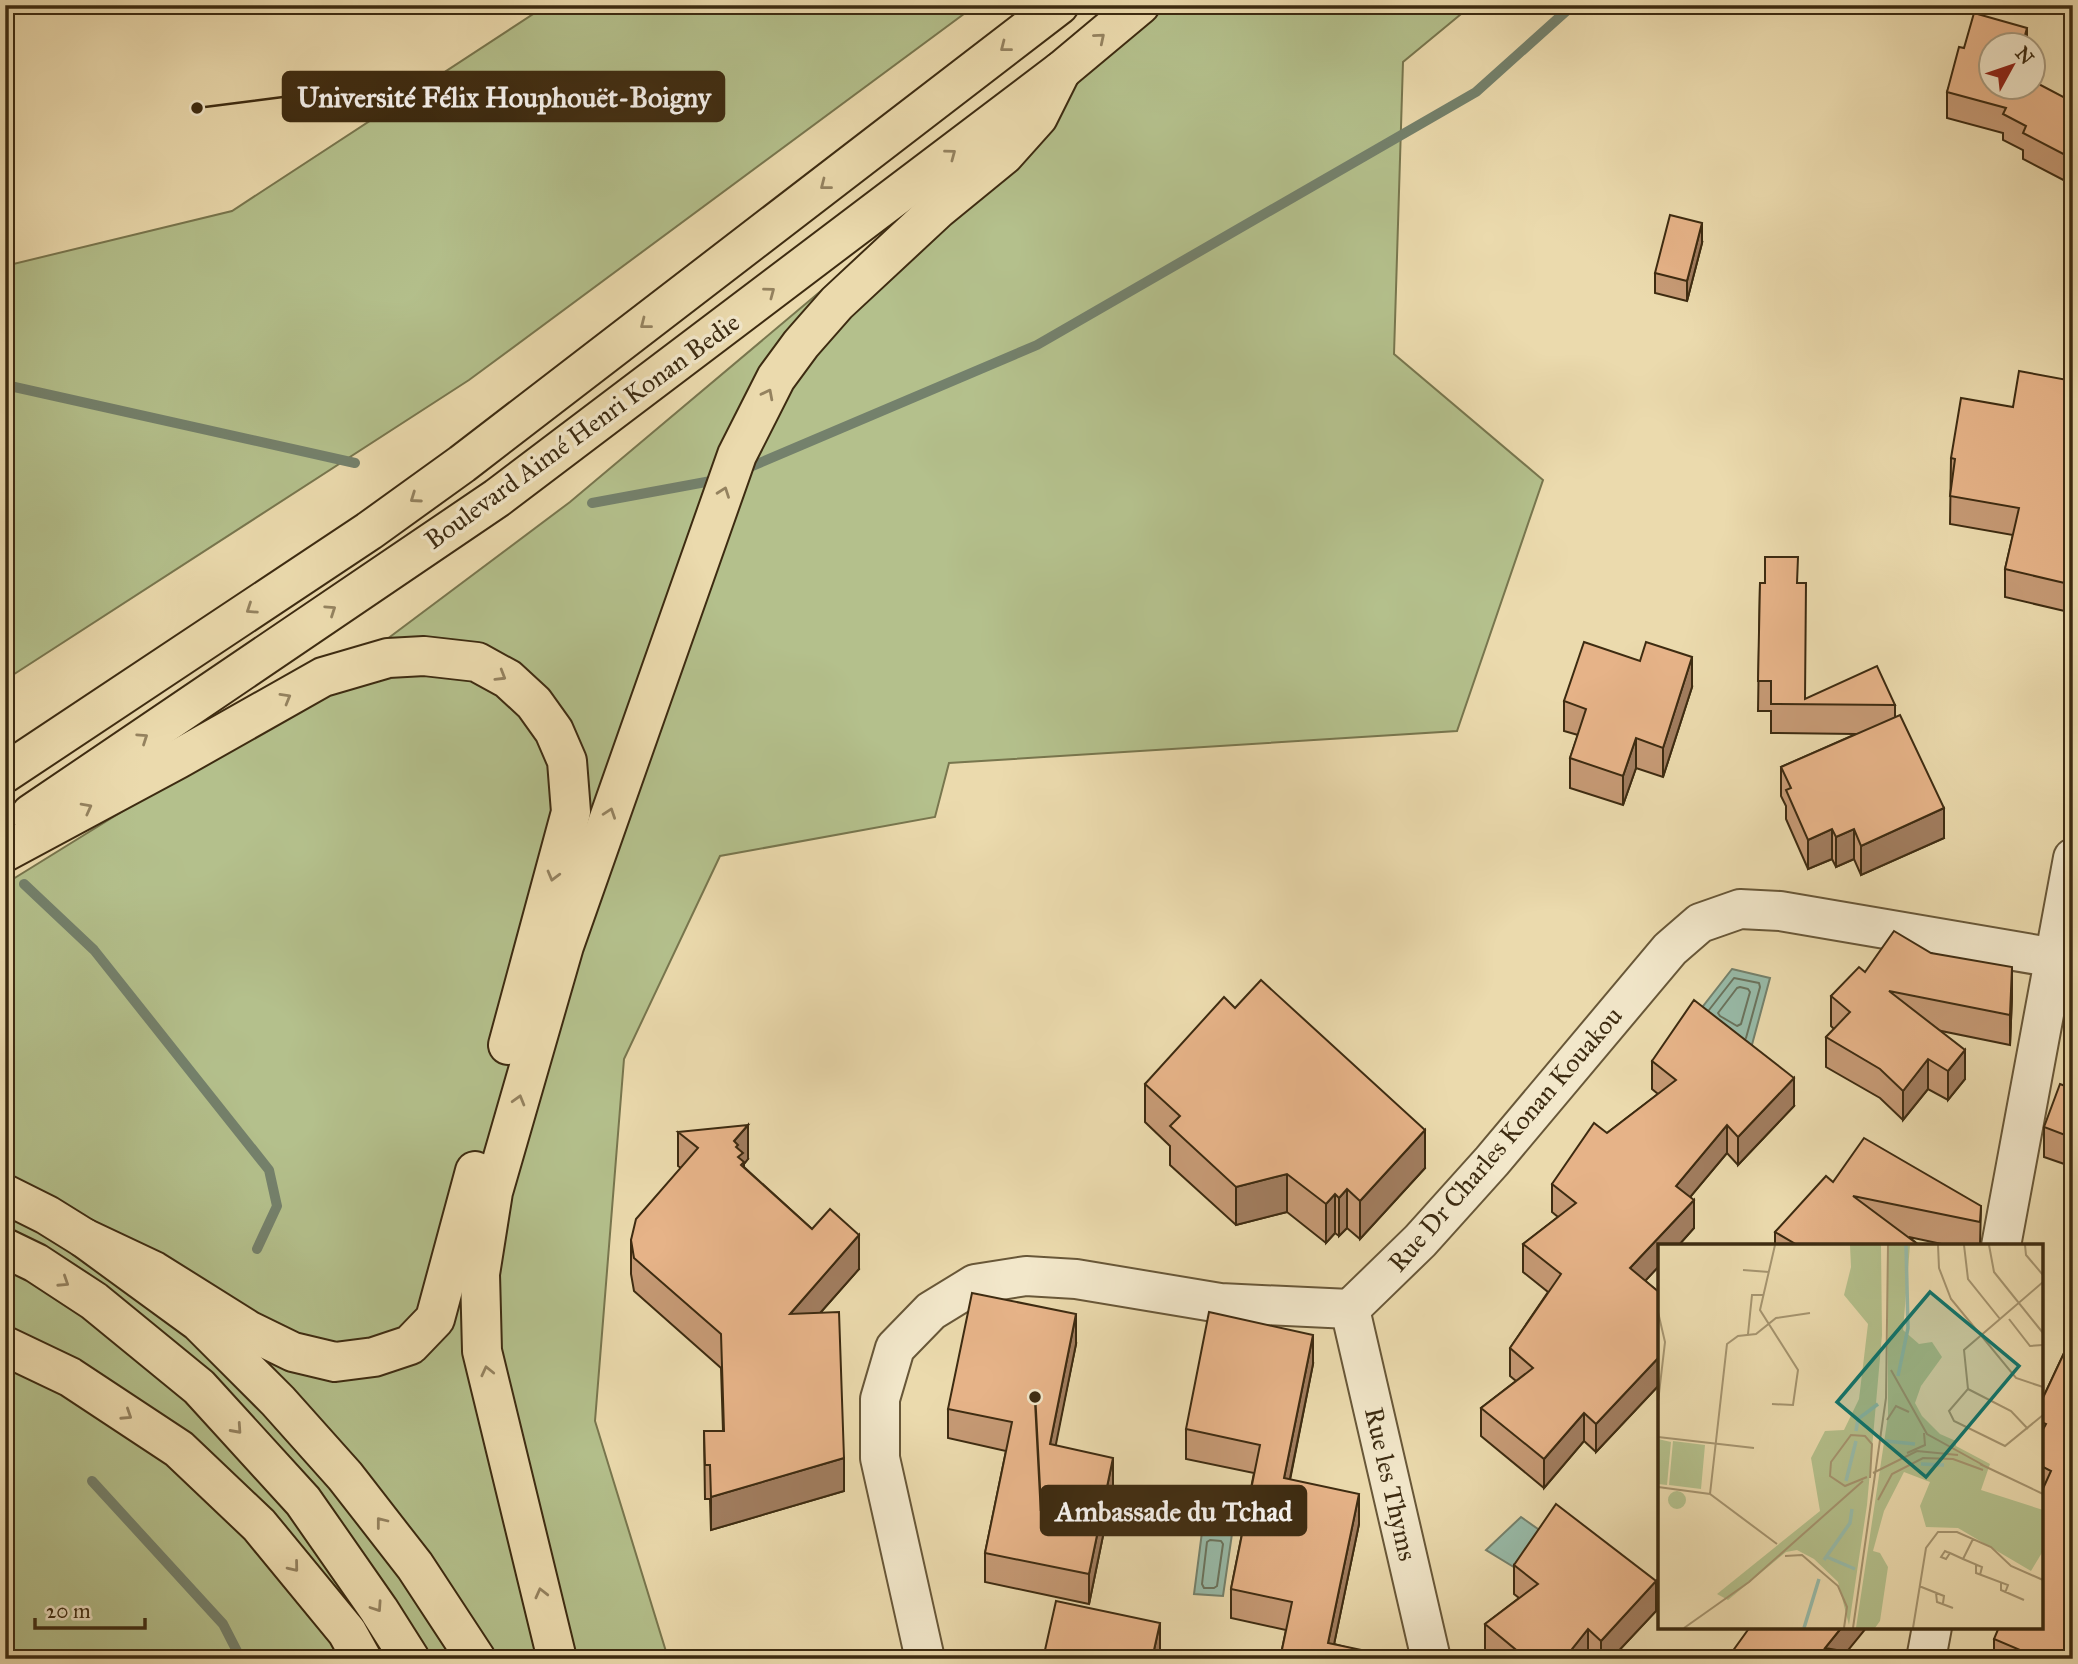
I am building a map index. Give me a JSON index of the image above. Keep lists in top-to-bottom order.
{
  "streets": {
    "main road": ["Boulevard Aimé Henri Konan Bedie"],
    "street": ["Rue Dr Charles Konan Kouakou", "Rue les Thyms"]
  },
  "crossings": [
    ["Rue Dr Charles Konan Kouakou", "Rue les Thyms"]
  ],
  "places": ["Université Félix Houphouët-Boigny", "Ambassade du Tchad"],
  "scale_bar": "20 m",
  "north": "top right"
}
